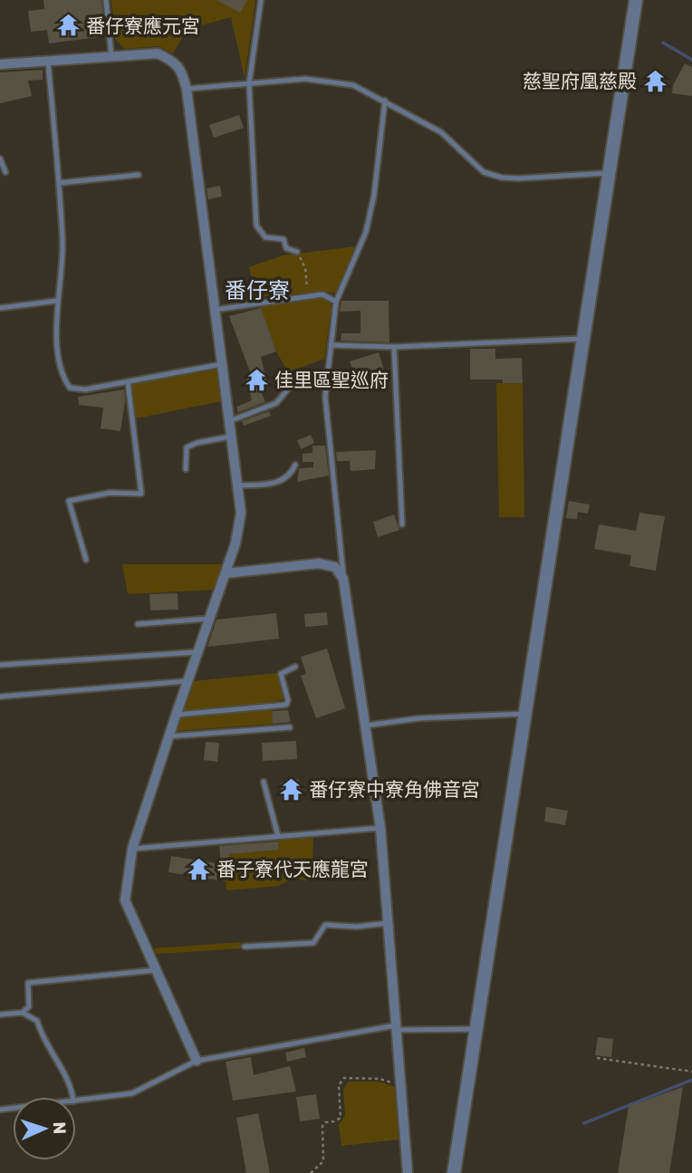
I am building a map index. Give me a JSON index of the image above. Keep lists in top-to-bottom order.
{
  "districts": ["番仔寮"],
  "places": {
    "temple": [
      "番仔寮應元宮",
      "慈聖府凰慈殿",
      "佳里區聖巡府",
      "番仔寮中寮角佛音宮",
      "番子寮代天應龍宮"
    ]
  },
  "north": "right"
}
